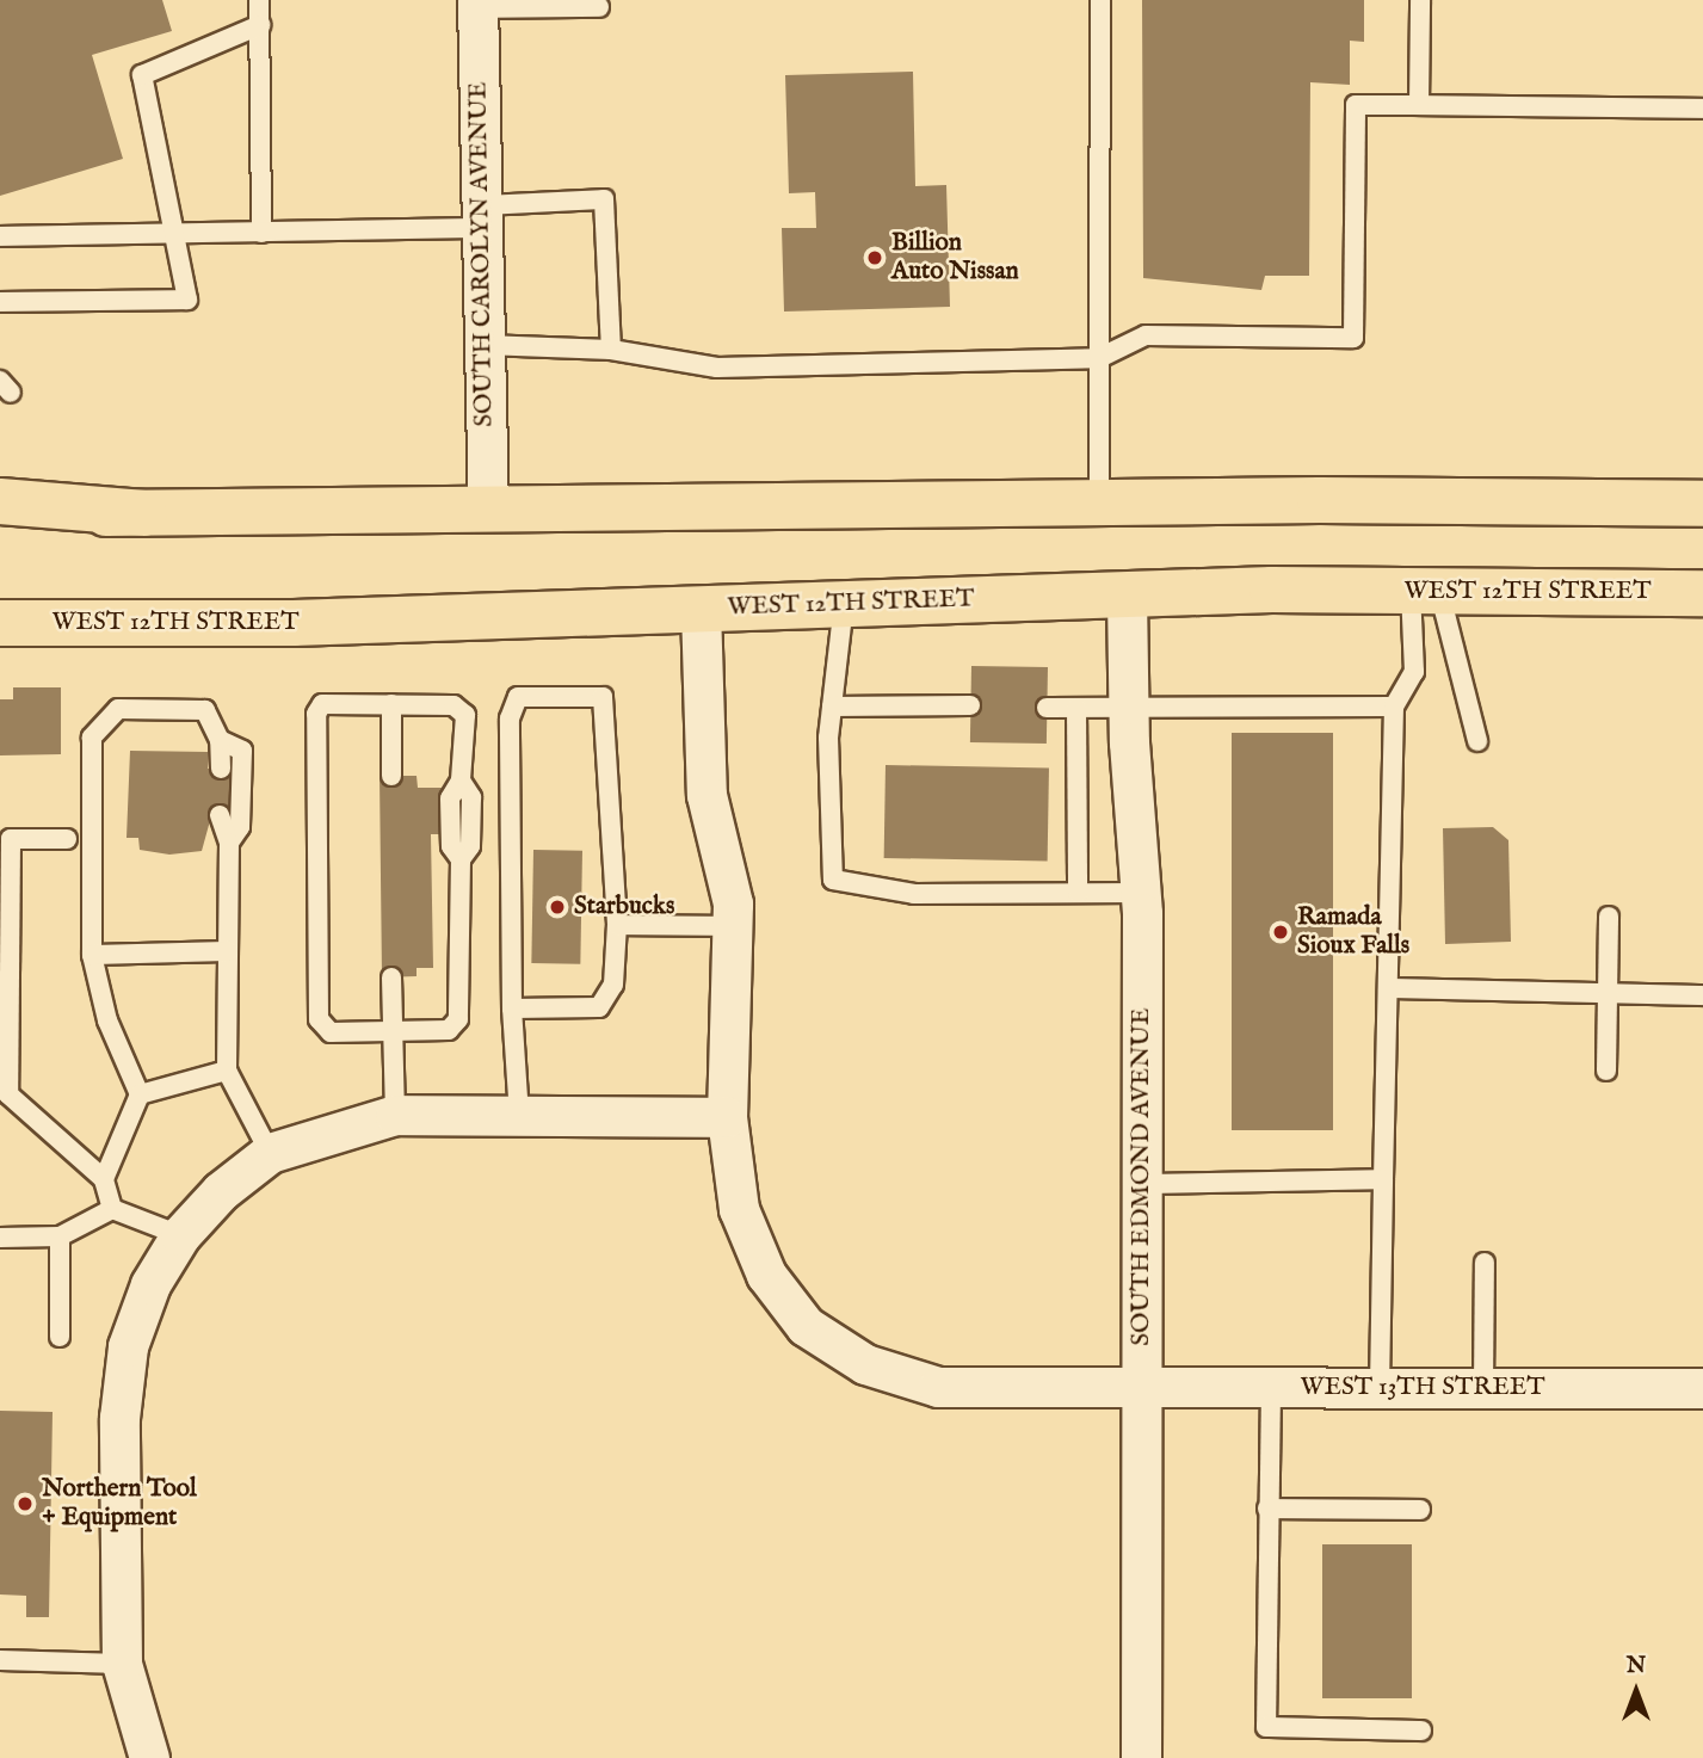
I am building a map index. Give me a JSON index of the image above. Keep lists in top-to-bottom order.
{
  "streets": {
    "main road": ["WEST 12TH STREET"],
    "street": ["SOUTH CAROLYN AVENUE", "SOUTH EDMOND AVENUE", "WEST 13TH STREET"]
  },
  "crossings": [
    ["WEST 12TH STREET", "SOUTH EDMOND AVENUE"],
    ["WEST 12TH STREET", "WEST 13TH STREET"],
    ["SOUTH EDMOND AVENUE", "WEST 13TH STREET"]
  ],
  "places": [
    "Billion Auto Nissan",
    "Starbucks",
    "Ramada Sioux Falls",
    "Northern Tool + Equipment"
  ],
  "north": "top"
}
